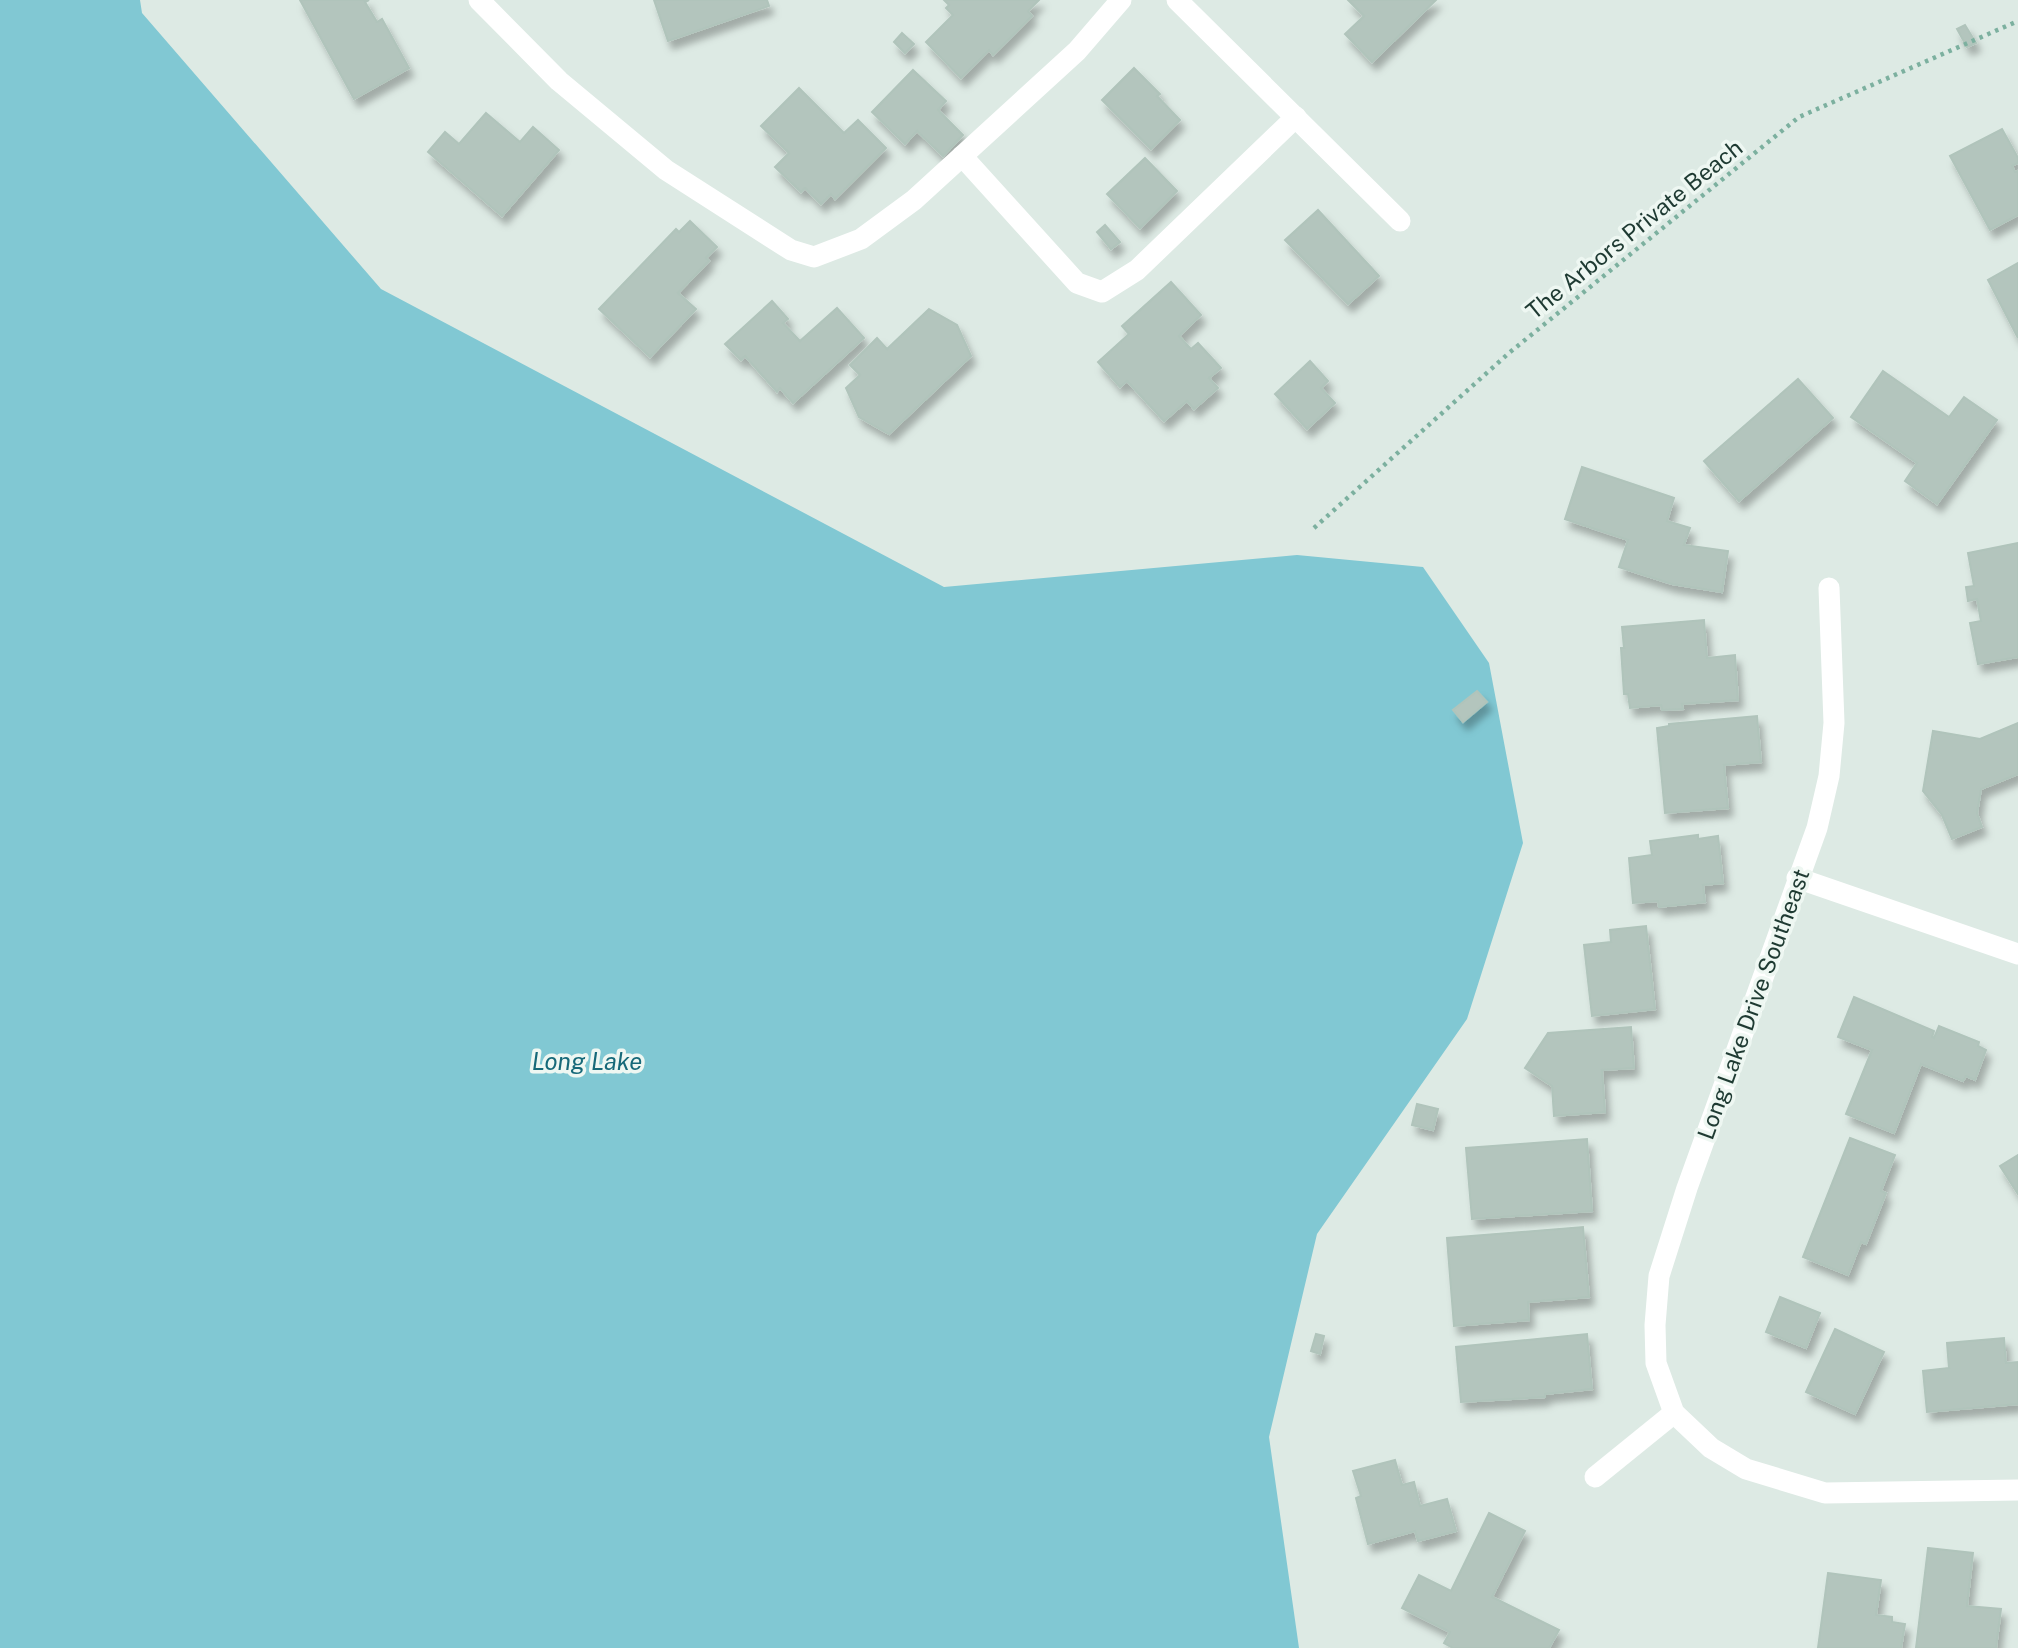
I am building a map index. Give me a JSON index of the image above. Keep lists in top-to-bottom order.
{
  "streets": {
    "street": ["Long Lake Drive Southeast"],
    "path": ["The Arbors Private Beach"]
  },
  "water": ["Long Lake"]
}
